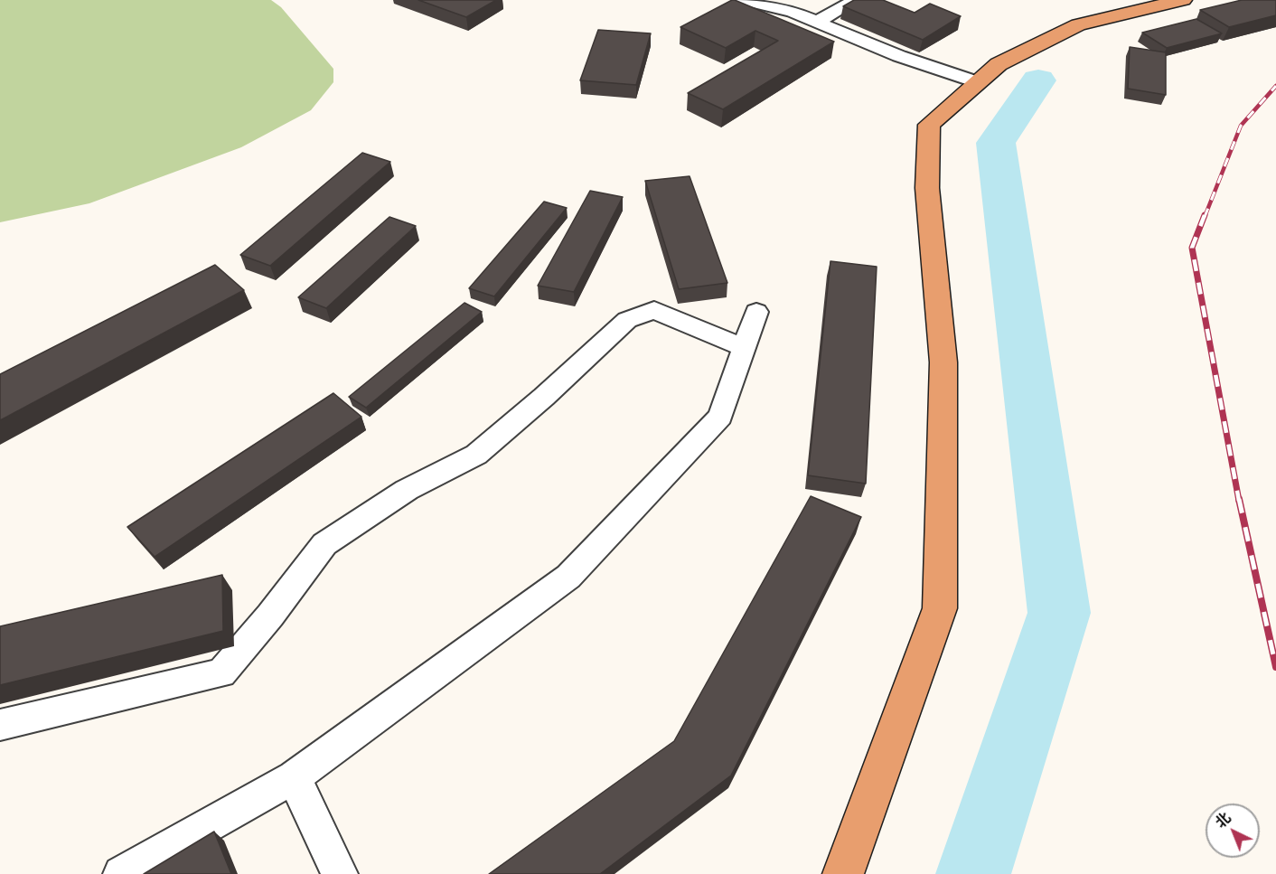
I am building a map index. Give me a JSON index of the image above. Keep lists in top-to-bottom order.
{
  "north": "top left"
}
